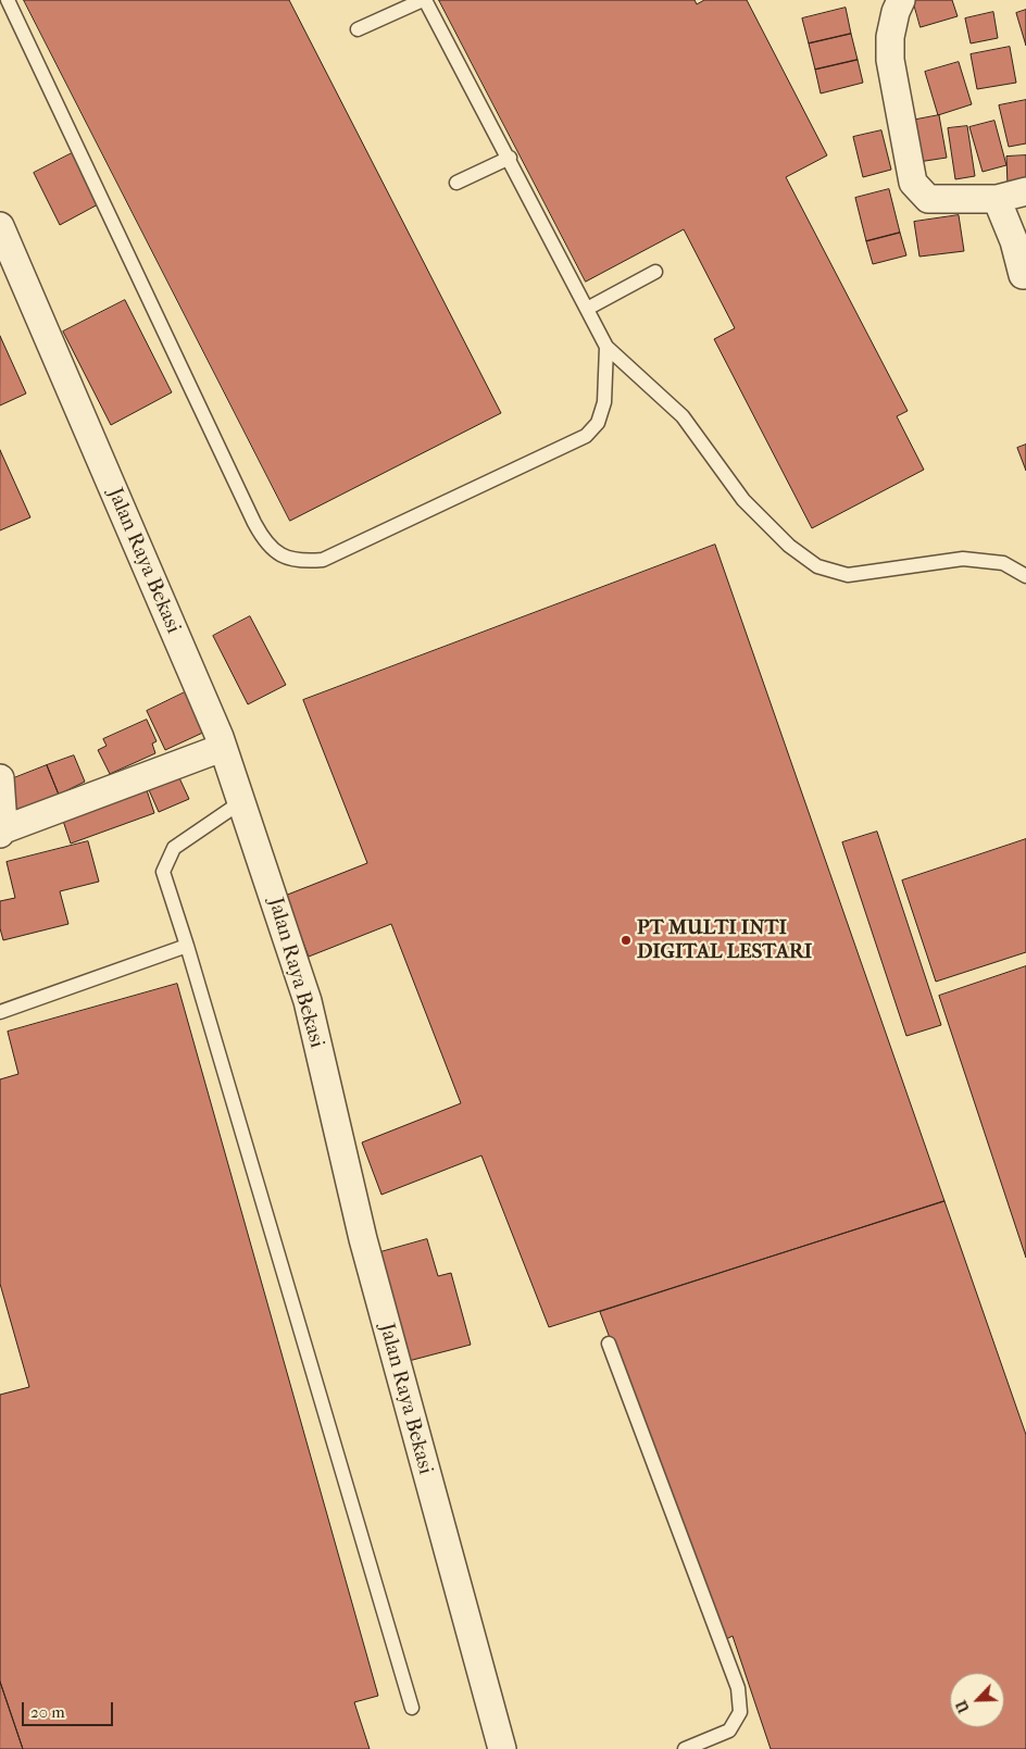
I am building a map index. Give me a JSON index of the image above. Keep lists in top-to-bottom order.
{
  "streets": {
    "street": ["Jalan Raya Bekasi"]
  },
  "places": ["PT MULTI INTI DIGITAL LESTARI"],
  "scale_bar": "20 m",
  "north": "bottom left"
}
